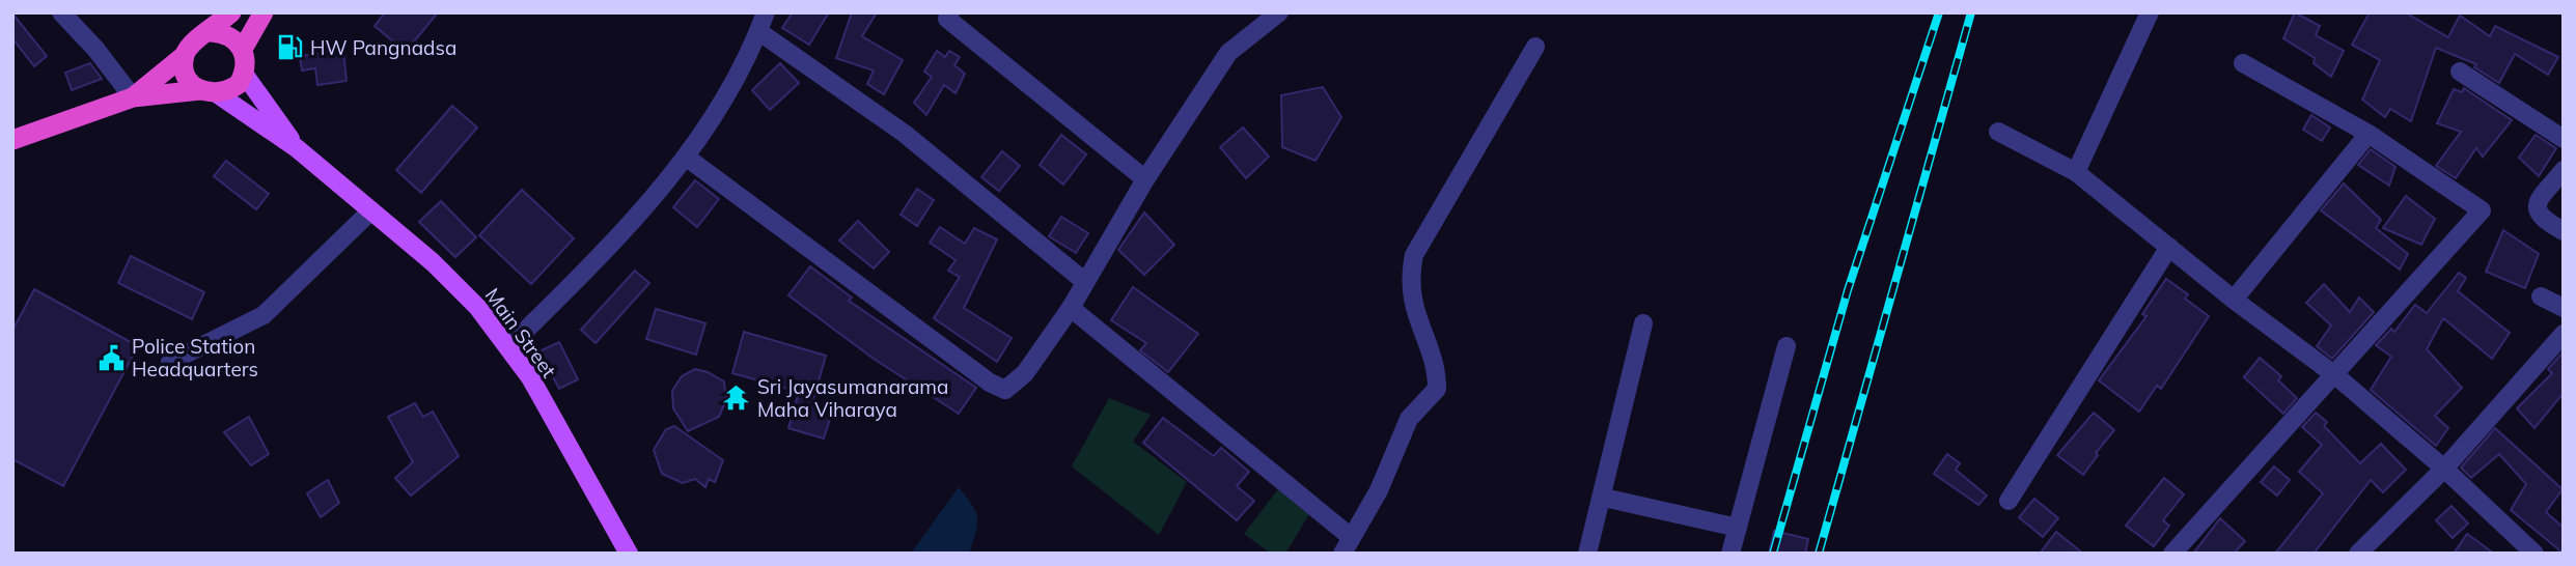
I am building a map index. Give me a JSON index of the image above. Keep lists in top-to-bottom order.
{
  "streets": {
    "main road": ["Main Street"]
  },
  "places": {
    "fuel station": ["HW Pangnadsa"],
    "public building": ["Police Station Headquarters"],
    "temple": ["Sri Jayasumanarama Maha Viharaya"]
  }
}
